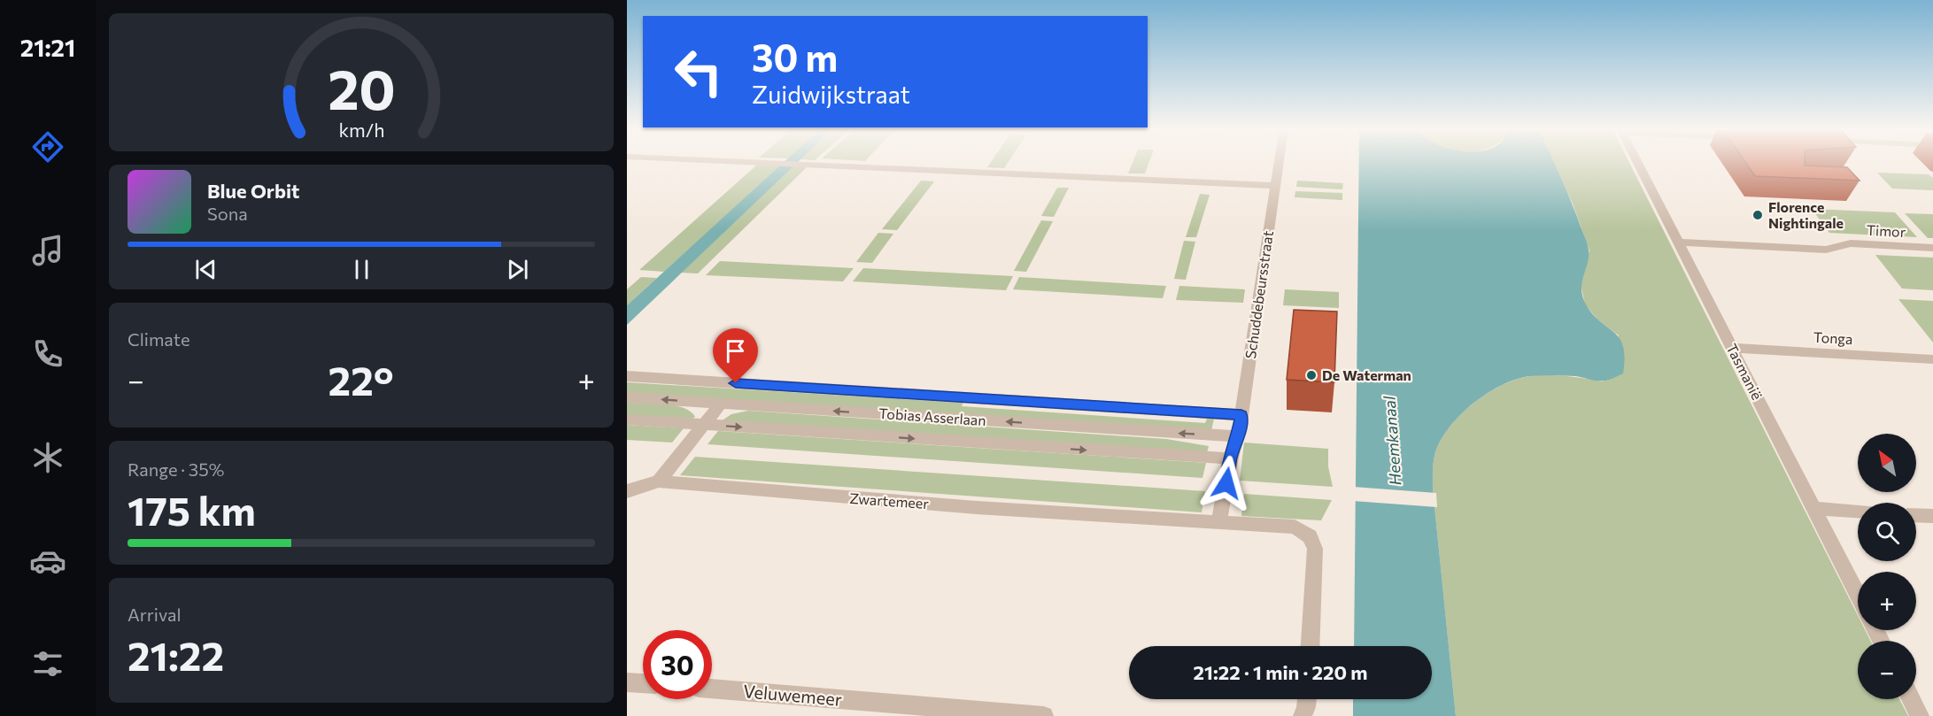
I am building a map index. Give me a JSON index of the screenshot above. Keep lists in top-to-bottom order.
{
  "streets": {
    "street": [
      "Timor",
      "Schuddebeursstraat",
      "Tonga",
      "Tasmanië",
      "Tobias Asserlaan",
      "Zwartemeer",
      "Veluwemeer"
    ]
  },
  "crossings": [
    ["Timor", "Tasmanië"],
    ["Schuddebeursstraat", "Tobias Asserlaan"],
    ["Tonga", "Tasmanië"]
  ],
  "water": ["Heemkanaal"],
  "places": ["Florence Nightingale", "De Waterman"],
  "north": "top left",
  "page": {
    "tabs": "21:21",
    "turn": ["30 m", "Zuidwijkstraat"],
    "song": ["Blue Orbit", "Sona"],
    "tile": [
      "Climate",
      ["Range · 35%", "175 km"],
      ["Arrival", "21:22"]
    ],
    "heat": ["−", "22°", "+"],
    "map_buttons": ["+", "−"],
    "limit": "30",
    "trip": "21:22 · 1 min · 220 m",
    "gauge": ["20", "km/h"]
  }
}
